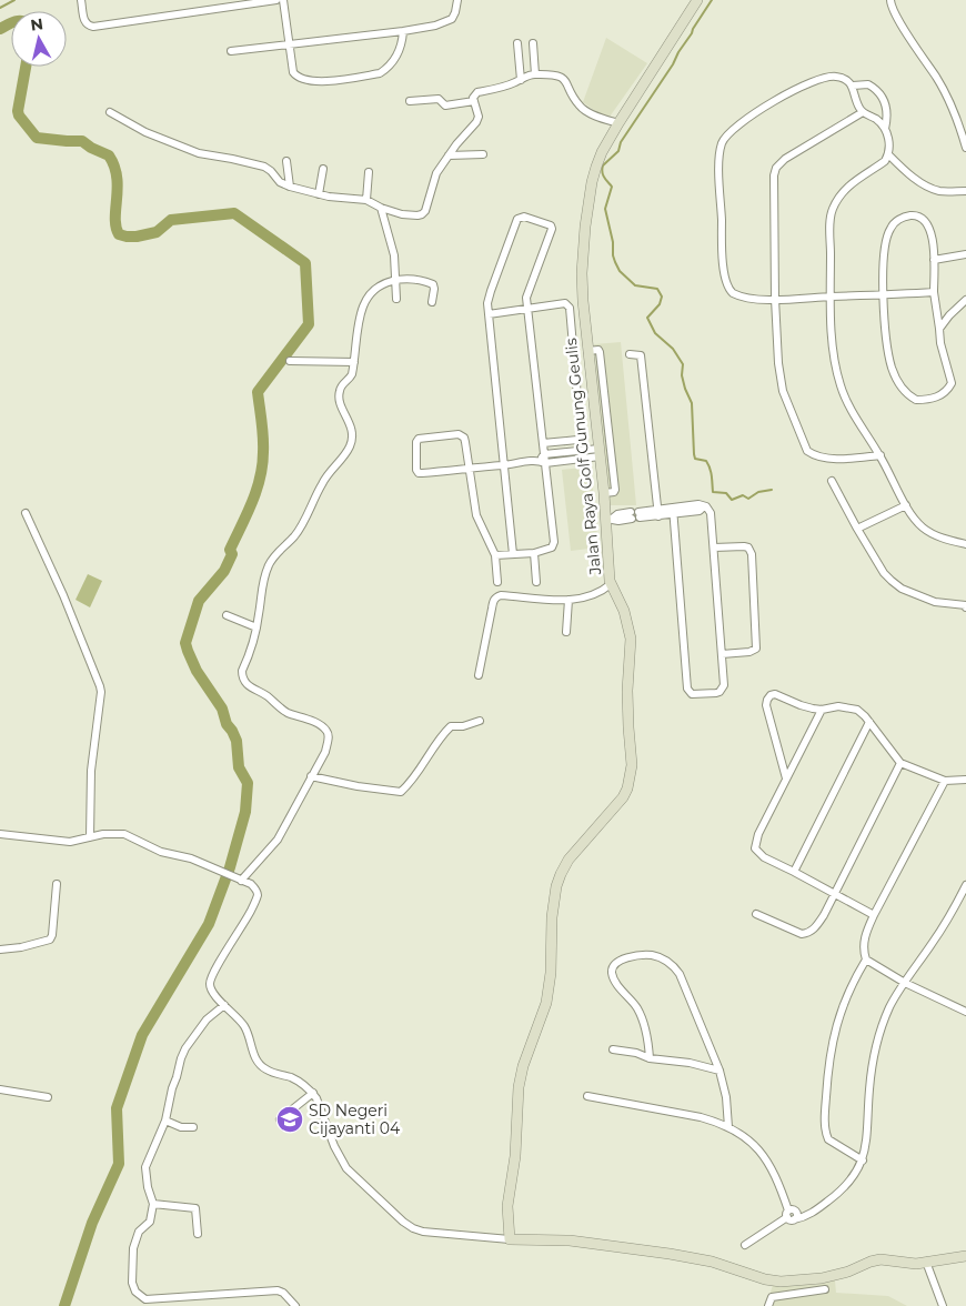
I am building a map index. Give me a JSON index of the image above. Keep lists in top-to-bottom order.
{
  "streets": {
    "main road": ["Jalan Raya Golf Gunung Geulis"]
  },
  "places": {
    "school or university": ["SD Negeri Cijayanti 04"]
  },
  "north": "top"
}
